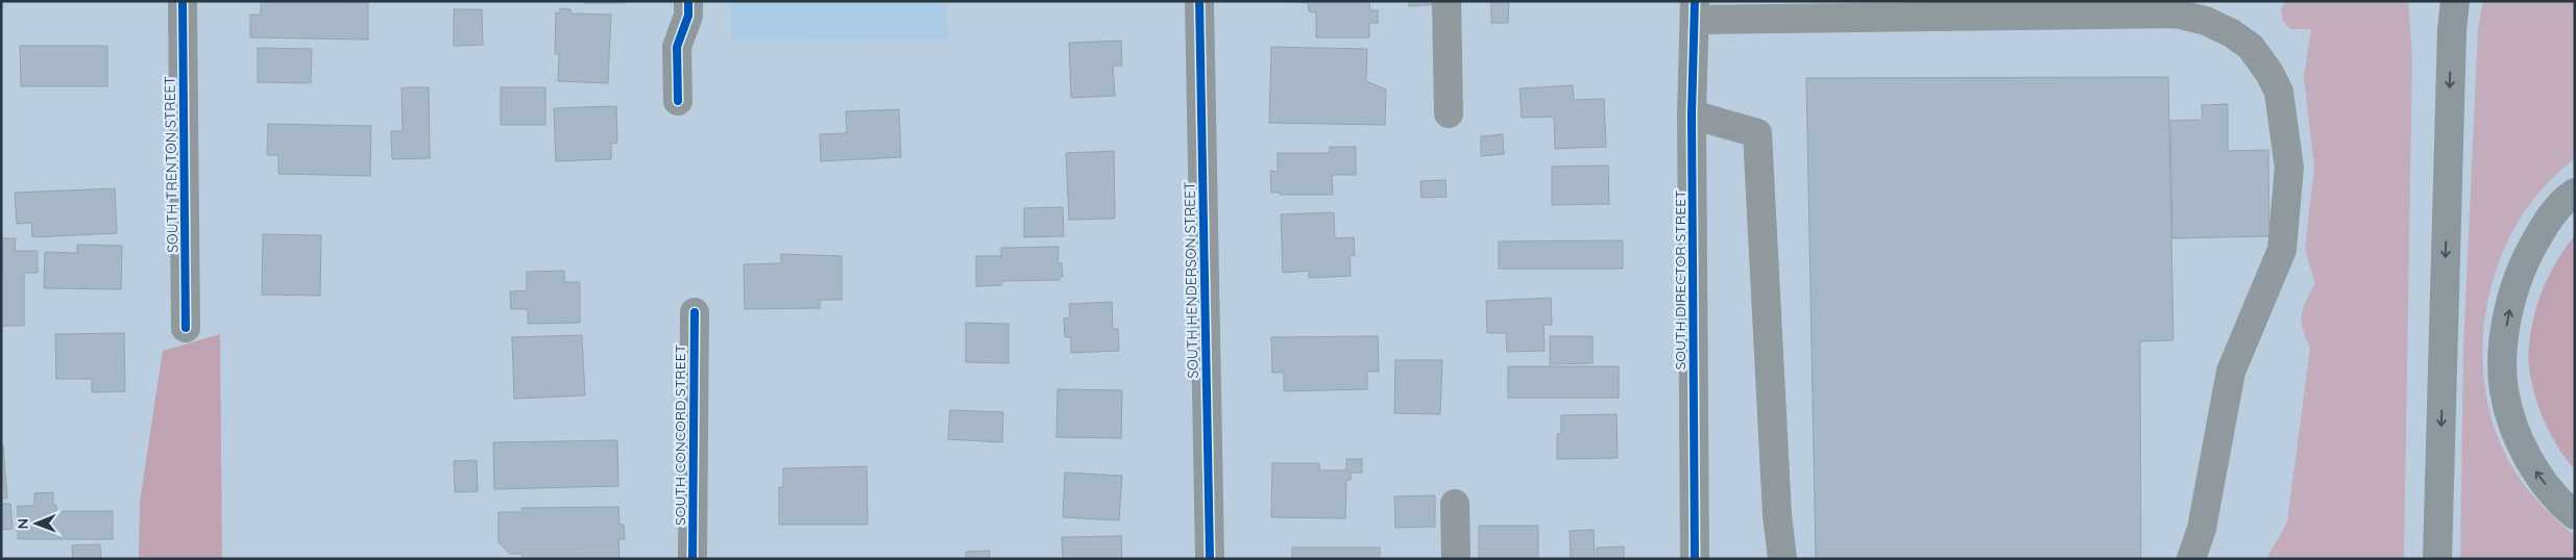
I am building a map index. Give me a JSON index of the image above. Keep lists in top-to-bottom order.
{
  "streets": {
    "street": [
      "SOUTH TRENTON STREET",
      "SOUTH HENDERSON STREET",
      "SOUTH DIRECTOR STREET",
      "SOUTH CONCORD STREET"
    ]
  },
  "north": "left"
}
